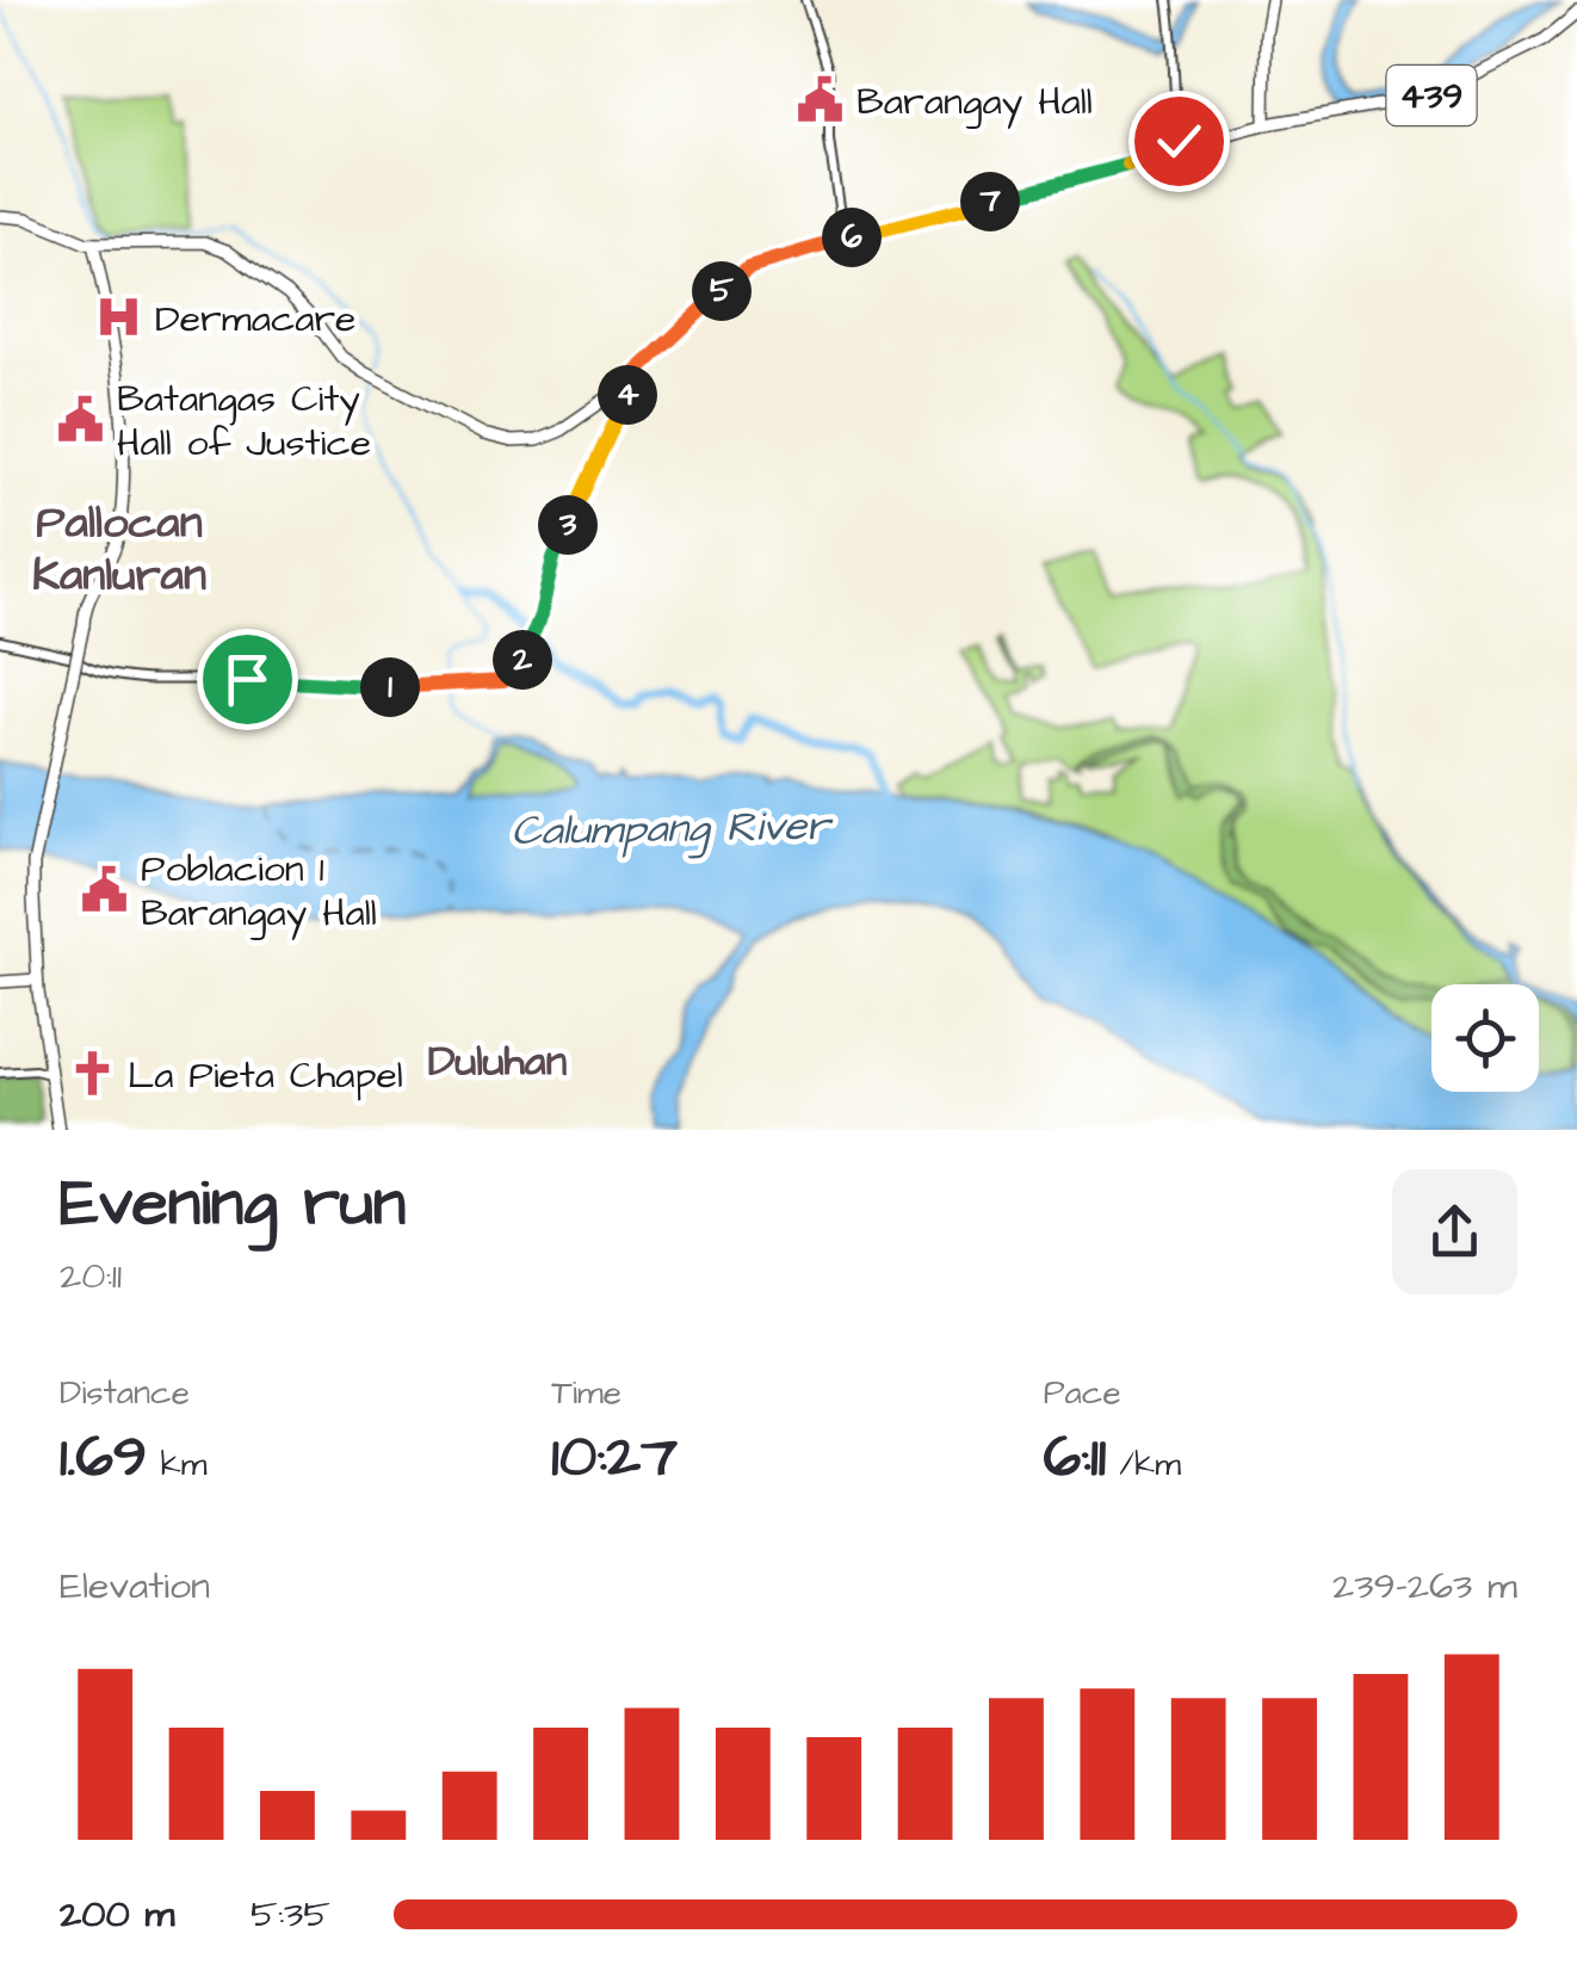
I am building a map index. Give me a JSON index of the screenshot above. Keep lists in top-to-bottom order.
{
  "streets": {
    "main road": ["439"]
  },
  "districts": ["Pallocan Kanluran", "Duluhan"],
  "water": ["Calumpang River"],
  "places": {
    "public building": ["Barangay Hall", "Batangas City Hall of Justice", "Poblacion 1 Barangay Hall"],
    "hospital": ["Dermacare"],
    "church": ["La Pieta Chapel"]
  },
  "page": {
    "pins": [
      "7",
      "6",
      "5",
      "4",
      "3",
      "2",
      "1"
    ],
    "heading": ["Evening run", "20:11"],
    "stats": [
      ["Distance", "1.69 km"],
      ["Time", "10:27"],
      ["Pace", "6:11 /km"]
    ],
    "chart": ["Elevation", "239–263 m"],
    "list": [
      {
        "name": "200 m",
        "note": "5:35"
      }
    ]
  }
}
